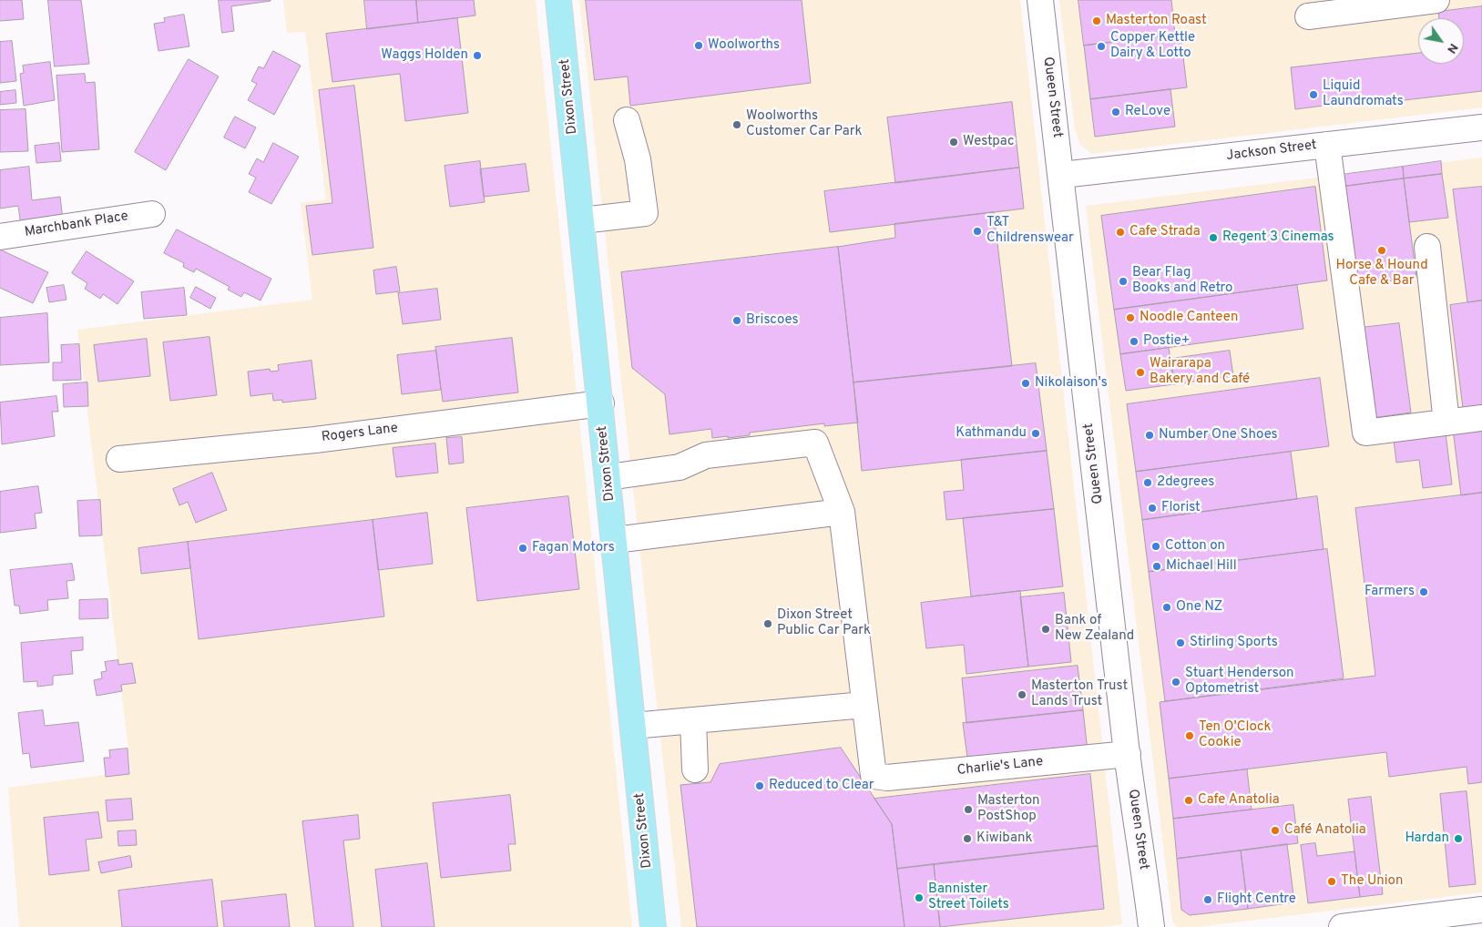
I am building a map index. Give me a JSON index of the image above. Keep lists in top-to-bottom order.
{
  "streets": {
    "main road": ["Dixon Street"],
    "street": [
      "Queen Street",
      "Jackson Street",
      "Marchbank Place",
      "Rogers Lane",
      "Charlie's Lane"
    ]
  },
  "crossings": [
    ["Dixon Street", "Rogers Lane"],
    ["Queen Street", "Jackson Street"],
    ["Queen Street", "Charlie's Lane"]
  ],
  "places": [
    "Masterton Roast",
    "Woolworths",
    "Copper Kettle Dairy & Lotto",
    "Waggs Holden",
    "Liquid Laundromats",
    "ReLove",
    "Woolworths Customer Car Park",
    "Westpac",
    "T&T Childrenswear",
    "Cafe Strada",
    "Regent 3 Cinemas",
    "Horse & Hound Cafe & Bar",
    "Bear Flag Books and Retro",
    "Noodle Canteen",
    "Briscoes",
    "Postie+",
    "Wairarapa Bakery and Café",
    "Nikolaison's",
    "Kathmandu",
    "Number One Shoes",
    "2degrees",
    "Florist",
    "Cotton on",
    "Fagan Motors",
    "Michael Hill",
    "Farmers",
    "One NZ",
    "Dixon Street Public Car Park",
    "Bank of New Zealand",
    "Stirling Sports",
    "Stuart Henderson Optometrist",
    "Masterton Trust Lands Trust",
    "Ten O'Clock Cookie",
    "Reduced to Clear",
    "Cafe Anatolia",
    "Masterton PostShop",
    "Café Anatolia",
    "Kiwibank",
    "Hardan",
    "The Union",
    "Bannister Street Toilets",
    "Flight Centre"
  ],
  "north": "bottom right"
}
